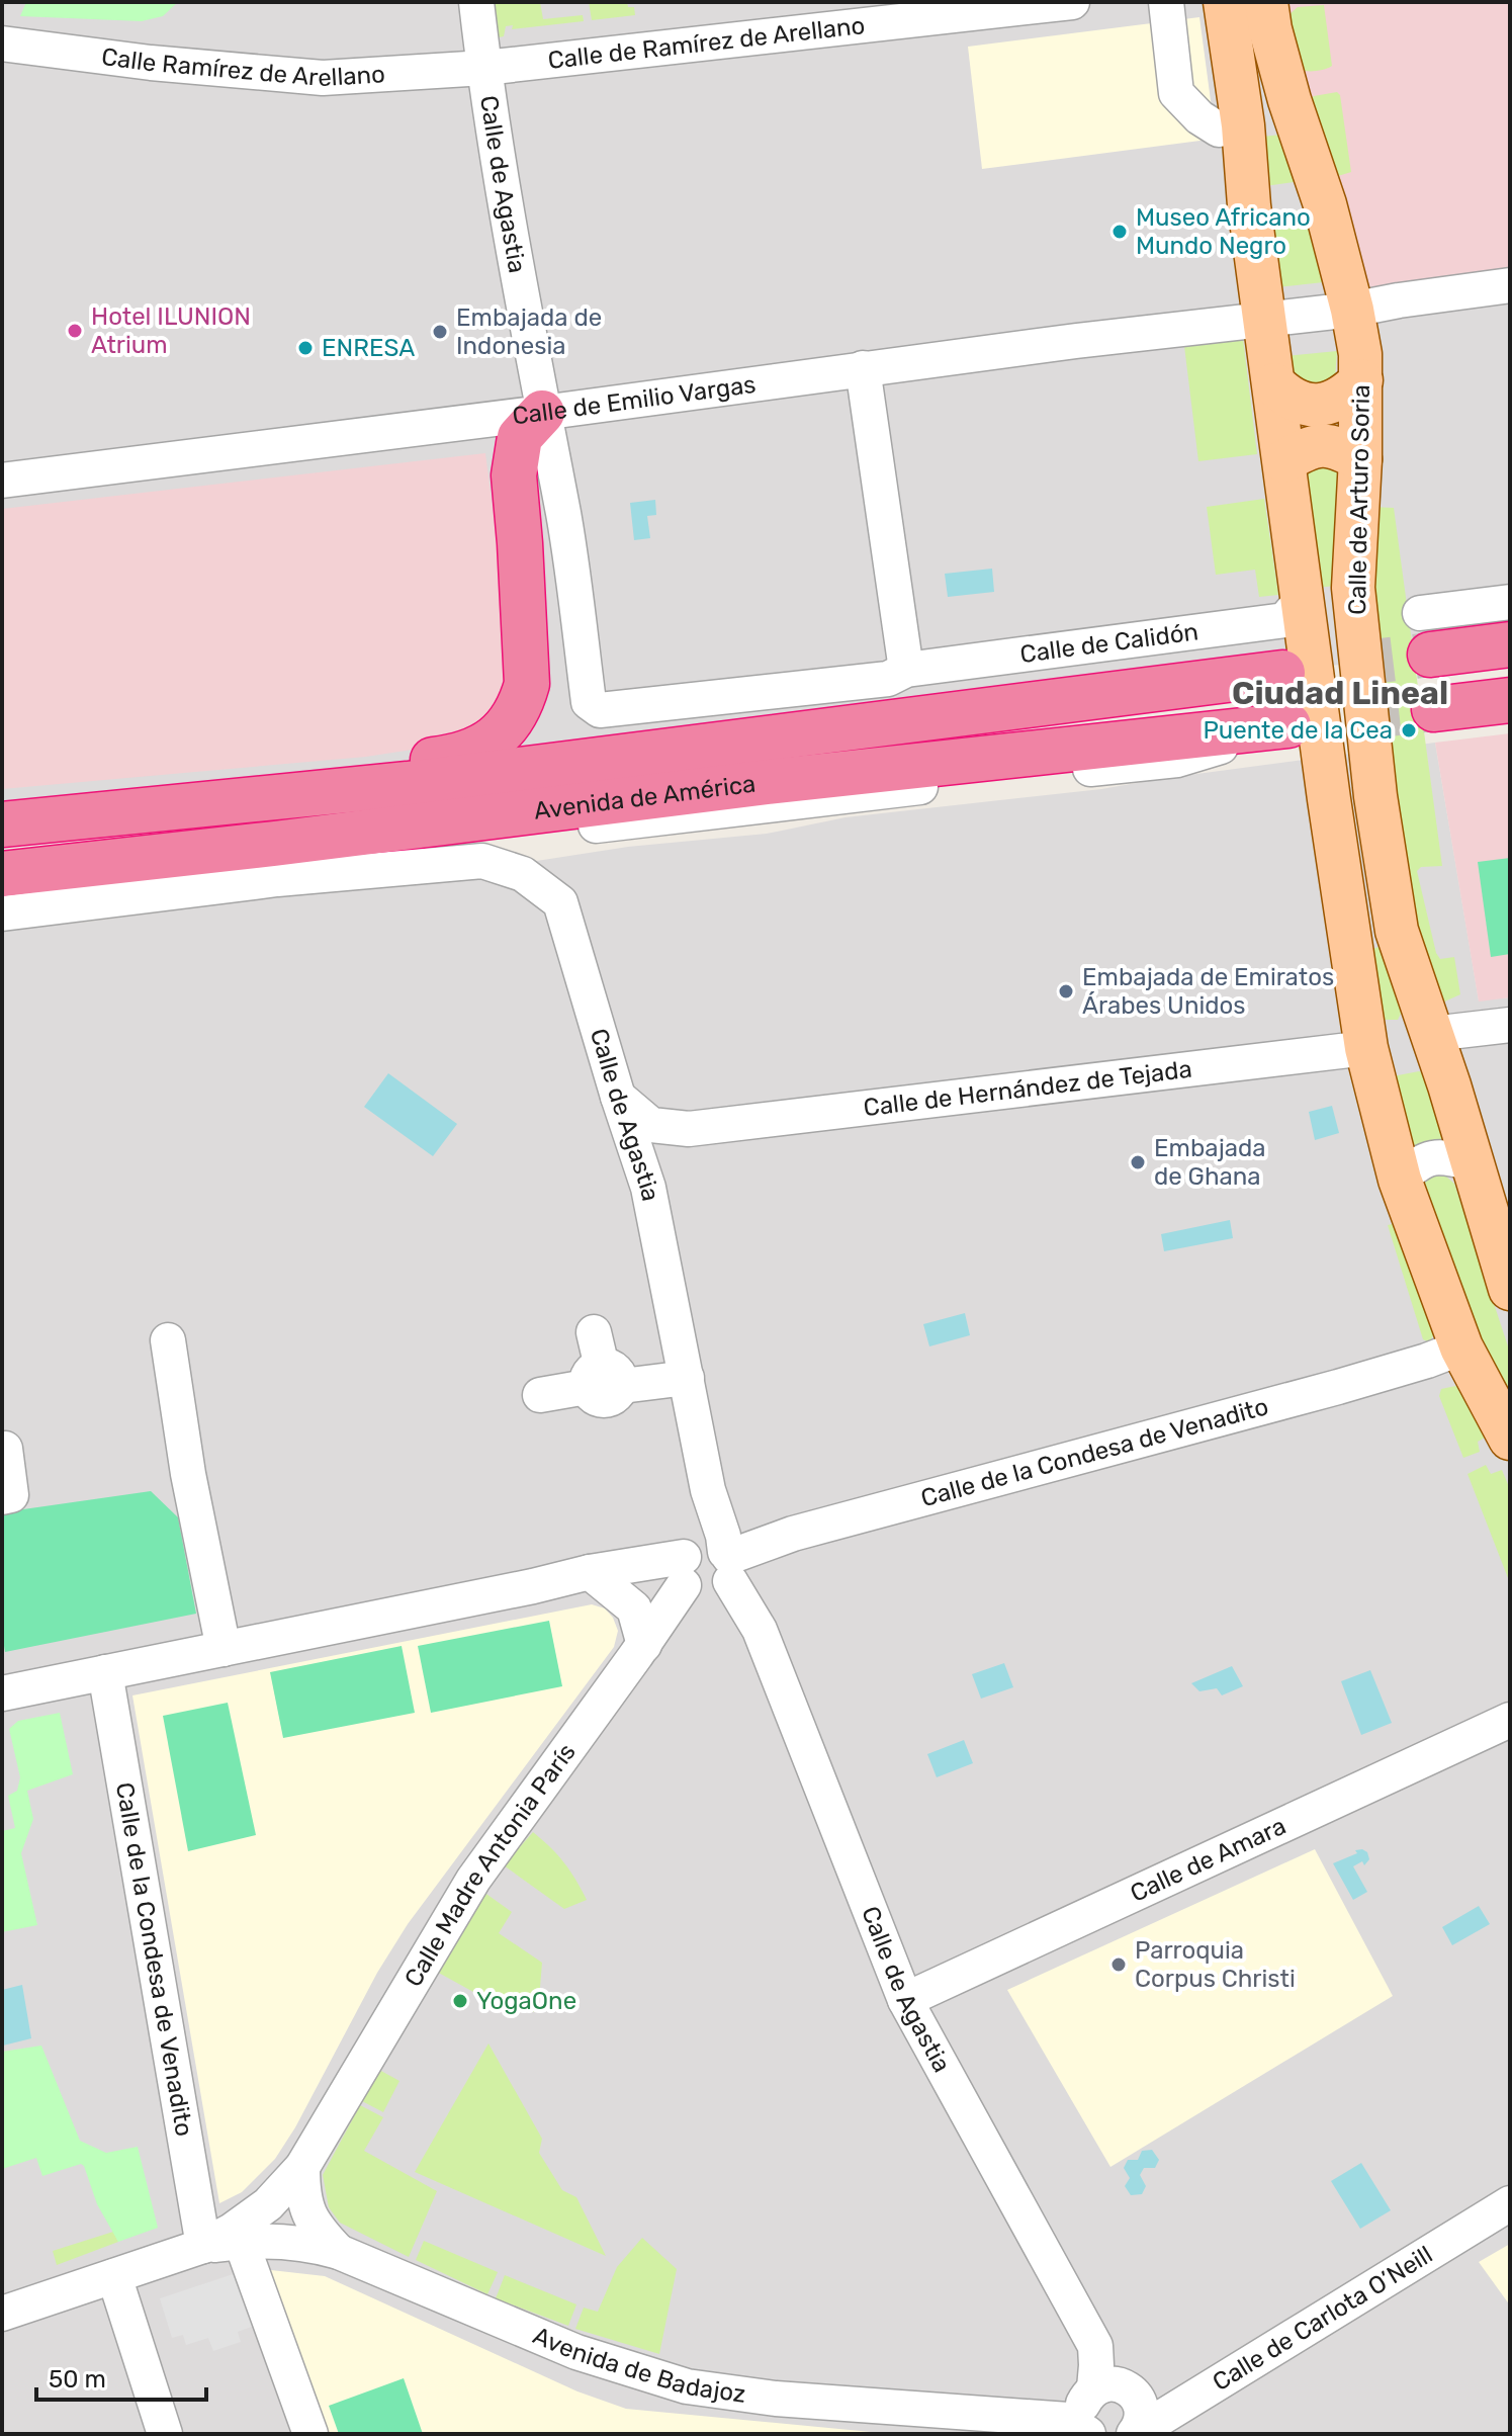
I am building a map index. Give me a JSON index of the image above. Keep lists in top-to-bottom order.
{
  "streets": {
    "highway": ["Avenida de América"],
    "main road": ["Calle de Arturo Soria"],
    "street": [
      "Calle de Ramírez de Arellano",
      "Calle Ramírez de Arellano",
      "Calle de Agastia",
      "Calle de Emilio Vargas",
      "Calle de Calidón",
      "Calle de Hernández de Tejada",
      "Calle de la Condesa de Venadito",
      "Calle de Amara",
      "Calle Madre Antonia París",
      "Calle de Carlota O’Neill",
      "Avenida de Badajoz"
    ]
  },
  "crossings": [
    ["Calle de Ramírez de Arellano", "Calle Ramírez de Arellano"],
    ["Calle de Ramírez de Arellano", "Calle de Agastia"],
    ["Calle Ramírez de Arellano", "Calle de Agastia"],
    ["Calle de Agastia", "Calle de Emilio Vargas"],
    ["Calle de Agastia", "Calle de Calidón"],
    ["Calle de Agastia", "Calle de Hernández de Tejada"],
    ["Calle de Agastia", "Calle de la Condesa de Venadito"],
    ["Calle de Agastia", "Calle de Amara"],
    ["Calle de Agastia", "Calle Madre Antonia París"],
    ["Calle de Agastia", "Avenida de Badajoz"],
    ["Calle de Emilio Vargas", "Calle de Arturo Soria"],
    ["Calle de la Condesa de Venadito", "Calle Madre Antonia París"],
    ["Calle de la Condesa de Venadito", "Avenida de Badajoz"],
    ["Calle Madre Antonia París", "Avenida de Badajoz"],
    ["Calle de Carlota O’Neill", "Avenida de Badajoz"]
  ],
  "districts": ["Ciudad Lineal"],
  "places": [
    "Museo Africano Mundo Negro",
    "Hotel ILUNION Atrium",
    "Embajada de Indonesia",
    "ENRESA",
    "Puente de la Cea",
    "Embajada de Emiratos Árabes Unidos",
    "Embajada de Ghana",
    "Parroquia Corpus Christi",
    "YogaOne"
  ],
  "scale_bar": "50 m"
}
